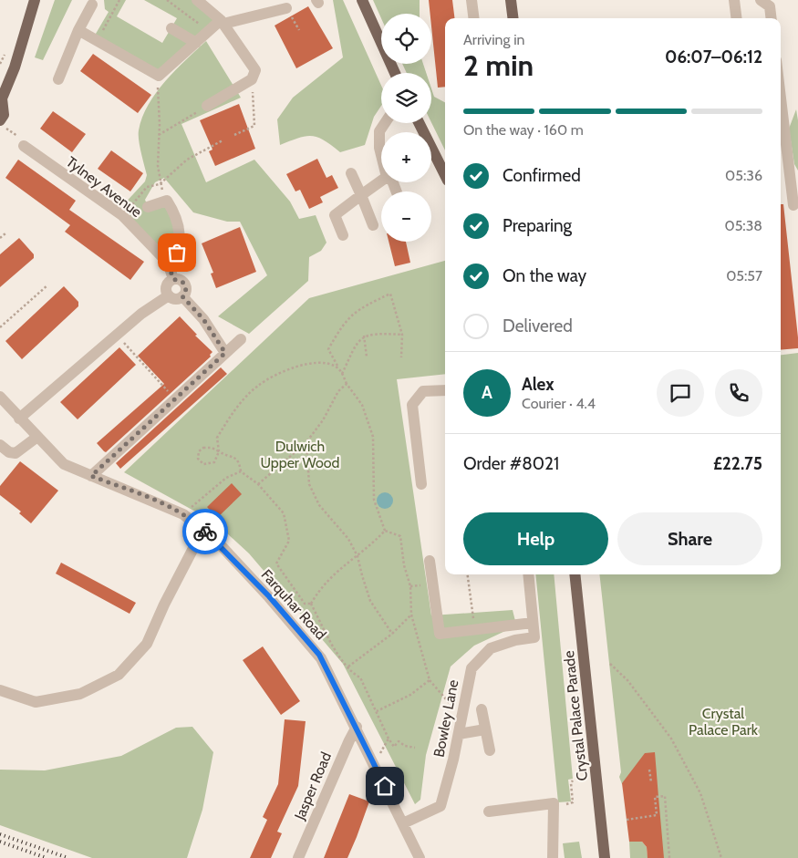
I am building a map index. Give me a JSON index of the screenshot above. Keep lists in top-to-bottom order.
{
  "streets": {
    "main road": ["Crystal Palace Parade"],
    "street": [
      "Tylney Avenue",
      "Farquhar Road",
      "Bowley Lane",
      "Jasper Road"
    ]
  },
  "crossings": [
    ["Farquhar Road", "Bowley Lane"],
    ["Farquhar Road", "Jasper Road"]
  ],
  "parks": ["Dulwich Upper Wood", "Crystal Palace Park"],
  "page": {
    "map_buttons": ["+", "−"],
    "heading": ["2 min", "Arriving in", "06:07–06:12"],
    "panel": [
      "Alex",
      "Courier · 4.4",
      "Order #8021",
      "£22.75"
    ],
    "bar": "On the way · 160 m",
    "list": [
      ["Confirmed", "05:36"],
      ["Preparing", "05:38"],
      ["On the way", "05:57"],
      "Delivered"
    ],
    "round": "A",
    "buttons": ["Help", "Share"]
  }
}
